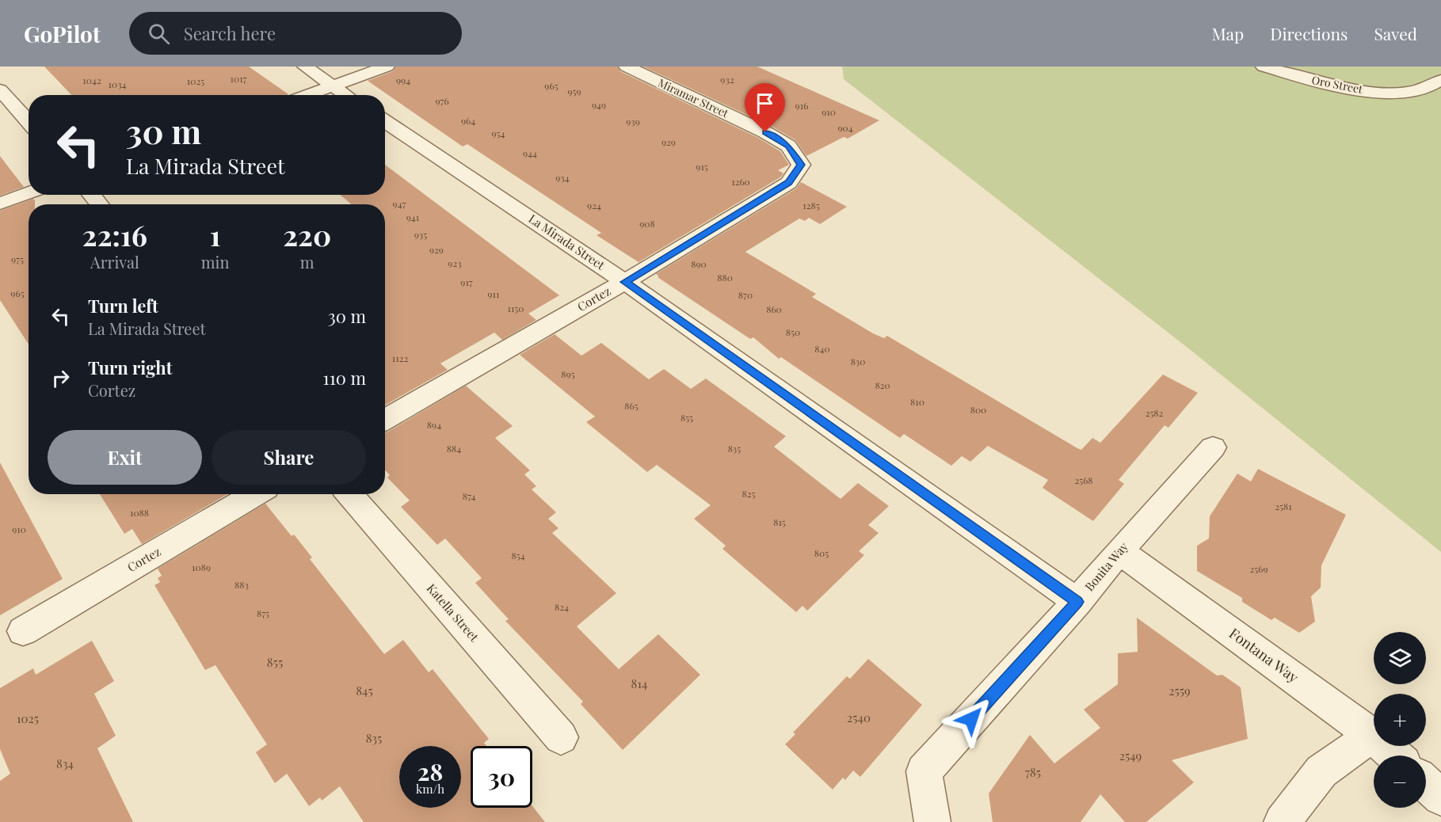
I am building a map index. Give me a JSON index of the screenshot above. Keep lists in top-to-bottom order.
{
  "streets": {
    "street": [
      "Oro Street",
      "Miramar Street",
      "La Mirada Street",
      "Cortez",
      "Bonita Way",
      "Katella Street",
      "Fontana Way"
    ]
  },
  "crossings": [
    ["Miramar Street", "Cortez"],
    ["La Mirada Street", "Cortez"],
    ["La Mirada Street", "Bonita Way"],
    ["Bonita Way", "Fontana Way"]
  ],
  "house_numbers": [
    "1017",
    "932",
    "1042",
    "994",
    "1025",
    "1034",
    "965",
    "959",
    "976",
    "949",
    "916",
    "910",
    "964",
    "939",
    "904",
    "954",
    "929",
    "944",
    "915",
    "934",
    "1260",
    "947",
    "924",
    "1285",
    "941",
    "908",
    "935",
    "929",
    "975",
    "923",
    "890",
    "880",
    "917",
    "965",
    "911",
    "870",
    "1150",
    "860",
    "850",
    "840",
    "1122",
    "830",
    "895",
    "820",
    "810",
    "865",
    "800",
    "2582",
    "855",
    "894",
    "884",
    "835",
    "2568",
    "825",
    "874",
    "2581",
    "1088",
    "815",
    "910",
    "805",
    "854",
    "1089",
    "2569",
    "883",
    "824",
    "875",
    "855",
    "814",
    "845",
    "2559",
    "2540",
    "1025",
    "835",
    "2549",
    "834",
    "785"
  ],
  "page": {
    "header": "GoPilot",
    "search": "Search here",
    "nav": ["Map", "Directions", "Saved"],
    "turn": ["30 m", "La Mirada Street"],
    "eta": [
      "22:16",
      "Arrival",
      "1",
      "min",
      "220",
      "m"
    ],
    "list": [
      {
        "name": "Turn left",
        "note": "La Mirada Street",
        "value": "30 m"
      },
      {
        "name": "Turn right",
        "note": "Cortez",
        "value": "110 m"
      }
    ],
    "buttons": ["Exit", "Share"],
    "map_buttons": ["+", "−"],
    "speed": "28 km/h",
    "limit": "30"
  }
}
